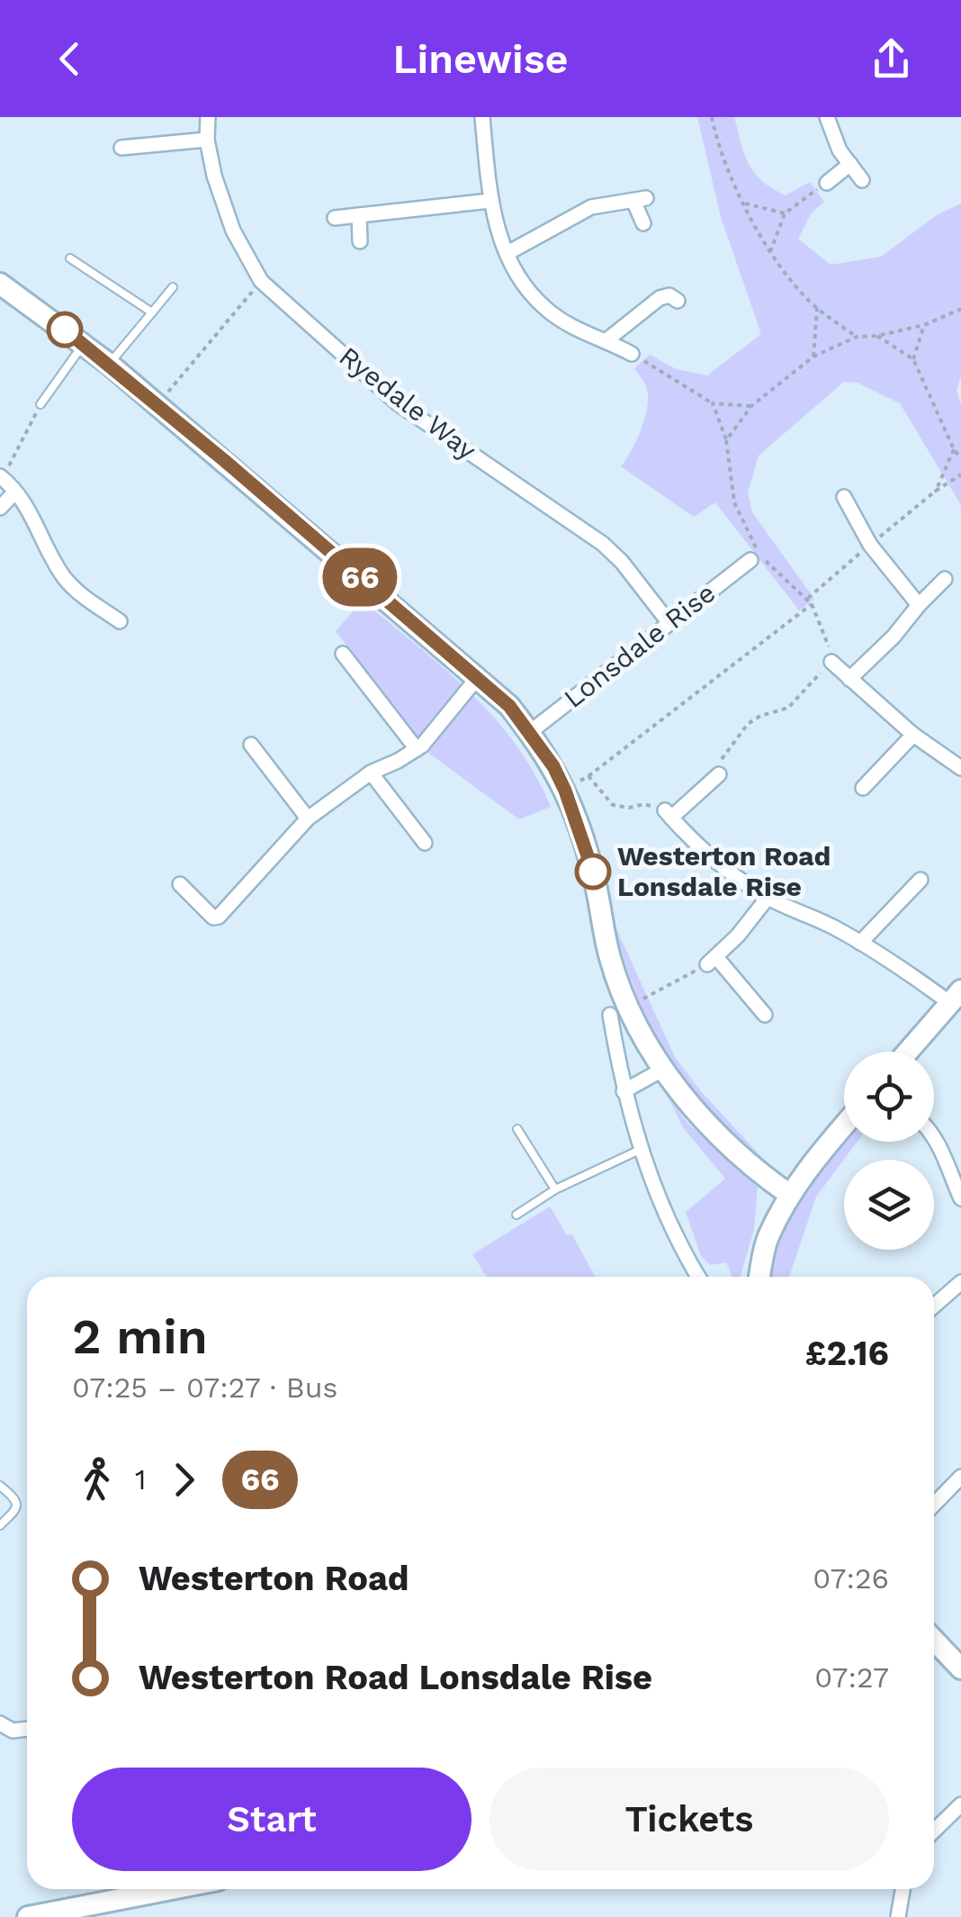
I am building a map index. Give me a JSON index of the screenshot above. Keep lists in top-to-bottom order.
{
  "streets": {
    "street": ["Ryedale Way", "Lonsdale Rise"]
  },
  "crossings": [
    ["Ryedale Way", "Lonsdale Rise"]
  ],
  "places": ["Westerton Road Lonsdale Rise"],
  "lines": ["bus line 66"],
  "page": {
    "header": "Linewise",
    "on_map": "66",
    "heading": ["2 min", "07:25 – 07:27 · Bus", "£2.16"],
    "legs": ["1", "66"],
    "list": [
      {
        "name": "Westerton Road",
        "value": "07:26"
      },
      {
        "name": "Westerton Road Lonsdale Rise",
        "value": "07:27"
      }
    ],
    "buttons": ["Start", "Tickets"]
  }
}
